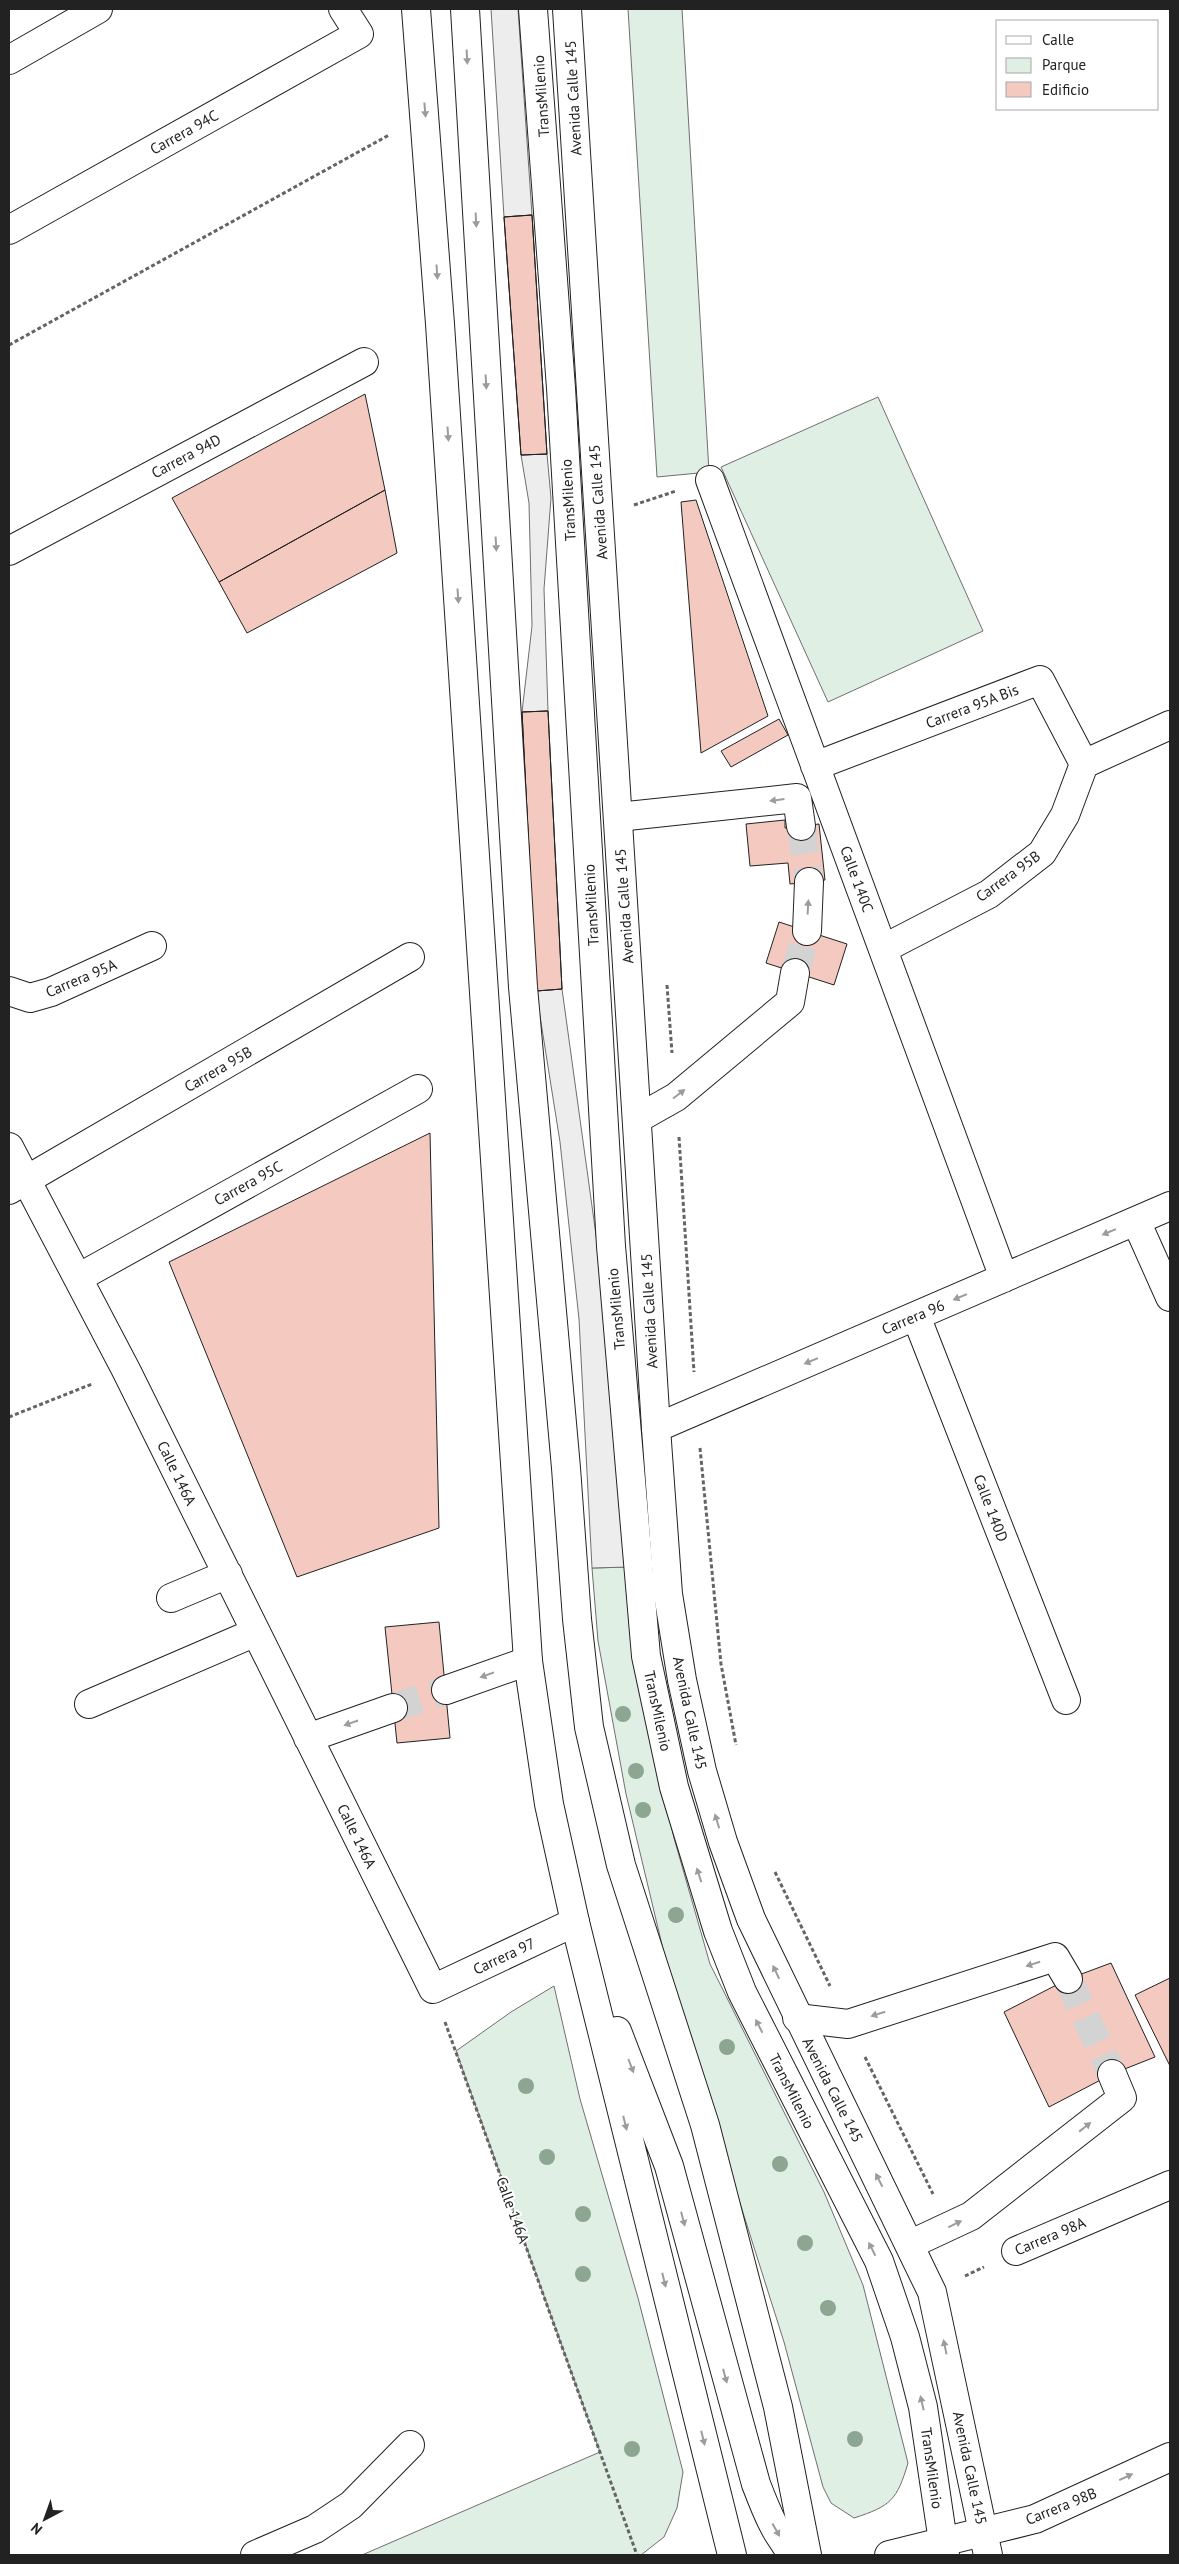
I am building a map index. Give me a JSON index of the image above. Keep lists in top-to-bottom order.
{
  "streets": {
    "street": [
      "TransMilenio",
      "Avenida Calle 145",
      "Carrera 94C",
      "Carrera 94D",
      "Carrera 95A Bis",
      "Carrera 95B",
      "Calle 140C",
      "Carrera 95A",
      "Carrera 95C",
      "Carrera 96",
      "Calle 146A",
      "Calle 140D",
      "Carrera 97",
      "Carrera 98A",
      "Carrera 98B"
    ]
  },
  "crossings": [
    ["TransMilenio", "Carrera 98B"],
    ["Avenida Calle 145", "Carrera 96"],
    ["Avenida Calle 145", "Carrera 98A"],
    ["Avenida Calle 145", "Carrera 98B"],
    ["Carrera 95A Bis", "Carrera 95B"],
    ["Carrera 95A Bis", "Calle 140C"],
    ["Carrera 95B", "Calle 140C"],
    ["Carrera 95B", "Calle 146A"],
    ["Calle 140C", "Carrera 96"],
    ["Carrera 95C", "Calle 146A"],
    ["Carrera 96", "Calle 140D"],
    ["Calle 146A", "Carrera 97"]
  ],
  "one_way": ["Carrera 96", "Carrera 98B"],
  "legend": ["Calle", "Parque", "Edificio"],
  "north": "bottom left"
}
